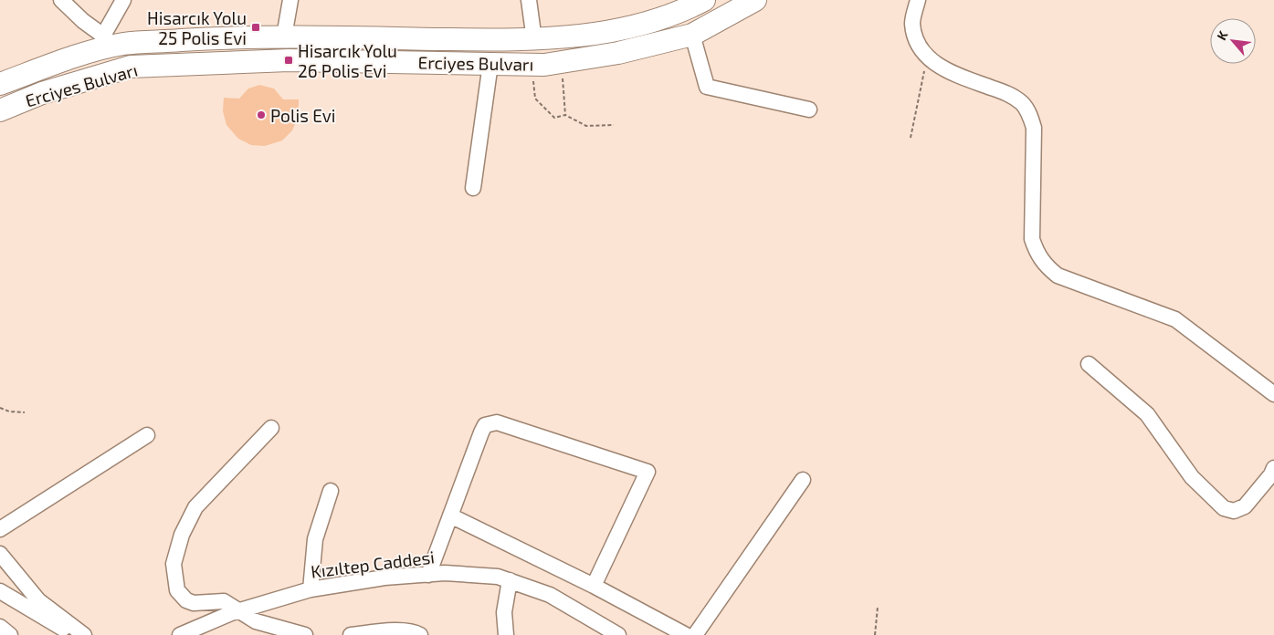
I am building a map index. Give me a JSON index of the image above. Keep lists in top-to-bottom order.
{
  "streets": {
    "highway": ["Erciyes Bulvarı"],
    "street": ["Kızıltep Caddesi"]
  },
  "places": {
    "transit": ["Hisarcık Yolu 25 Polis Evi", "Hisarcık Yolu 26 Polis Evi"],
    "other": ["Polis Evi"]
  },
  "north": "top left"
}
